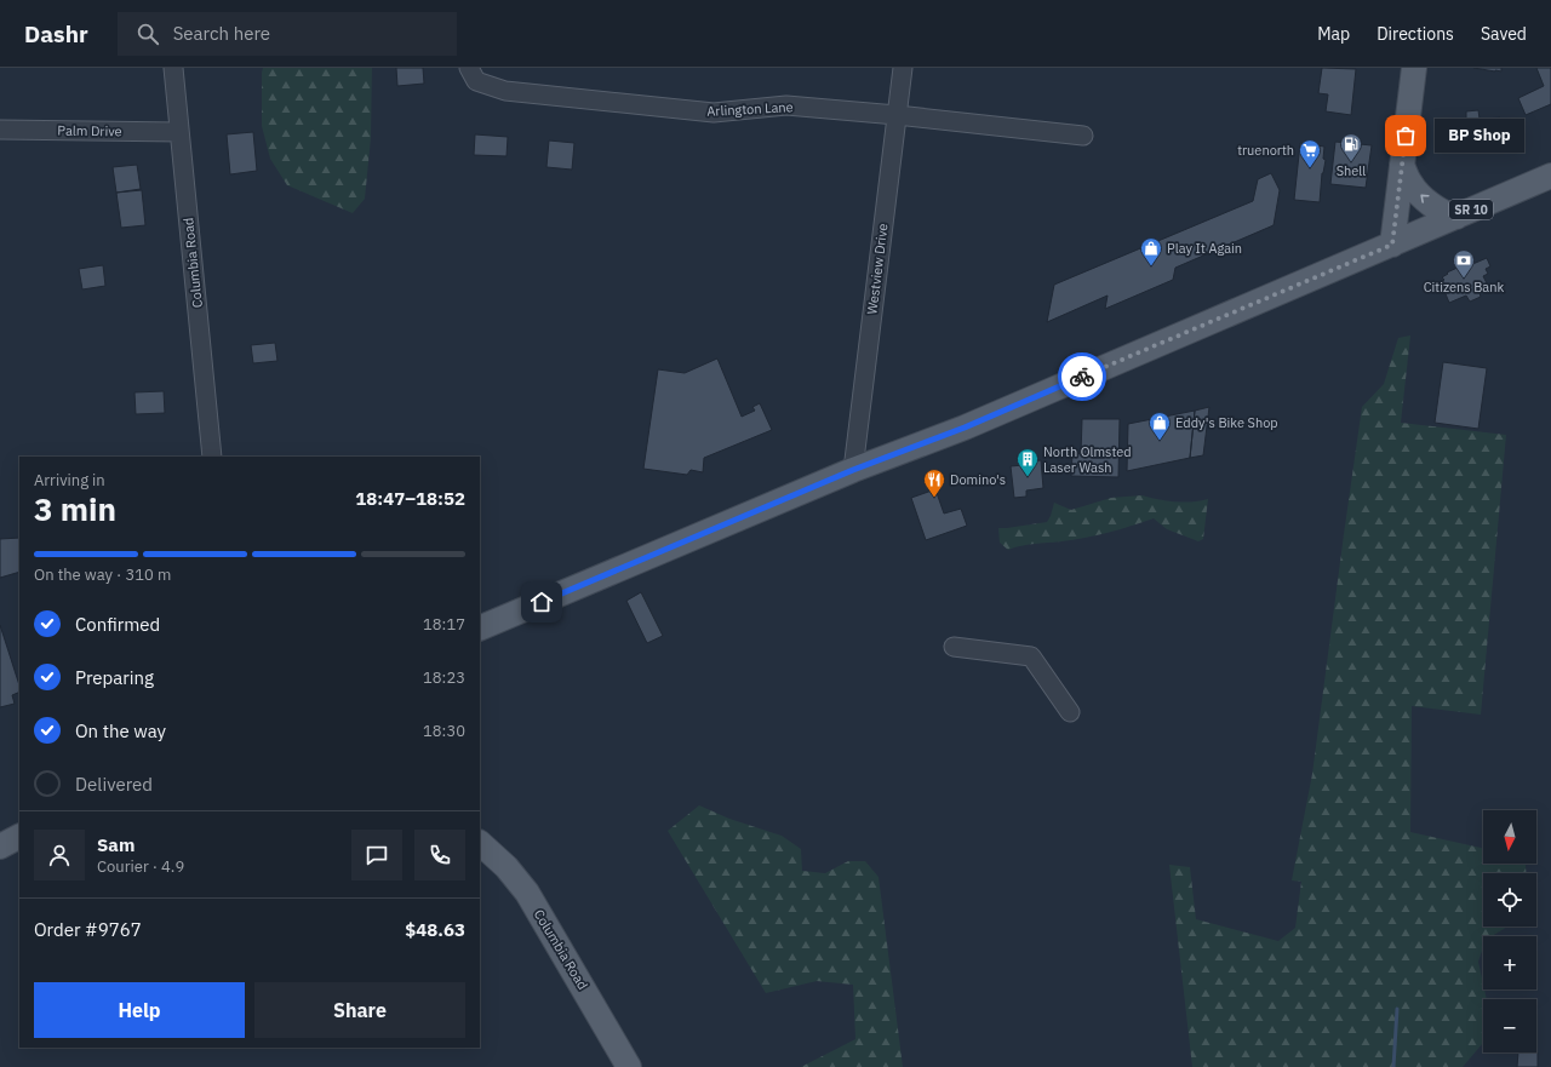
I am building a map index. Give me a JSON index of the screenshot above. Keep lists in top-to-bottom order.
{
  "streets": {
    "main road": ["SR 10", "Columbia Road"],
    "street": ["Arlington Lane", "Palm Drive", "Westview Drive"]
  },
  "crossings": [
    ["Arlington Lane", "Westview Drive"],
    ["Palm Drive", "Columbia Road"],
    ["SR 10", "Westview Drive"]
  ],
  "places": {
    "other": ["BP Shop"],
    "fuel station": ["Shell"],
    "supermarket": ["truenorth"],
    "shop": ["Play It Again", "Eddy's Bike Shop"],
    "bank": ["Citizens Bank"],
    "building": ["North Olmsted Laser Wash"],
    "restaurant": ["Domino's"]
  },
  "north": "bottom",
  "page": {
    "header": "Dashr",
    "search": "Search here",
    "nav": ["Map", "Directions", "Saved"],
    "bubble": "BP Shop",
    "heading": ["3 min", "Arriving in", "18:47–18:52"],
    "panel": [
      "Sam",
      "Courier · 4.9",
      "Order #9767",
      "$48.63"
    ],
    "bar": "On the way · 310 m",
    "list": [
      ["Confirmed", "18:17"],
      ["Preparing", "18:23"],
      ["On the way", "18:30"],
      "Delivered"
    ],
    "map_buttons": ["+", "−"],
    "buttons": ["Help", "Share"]
  }
}
